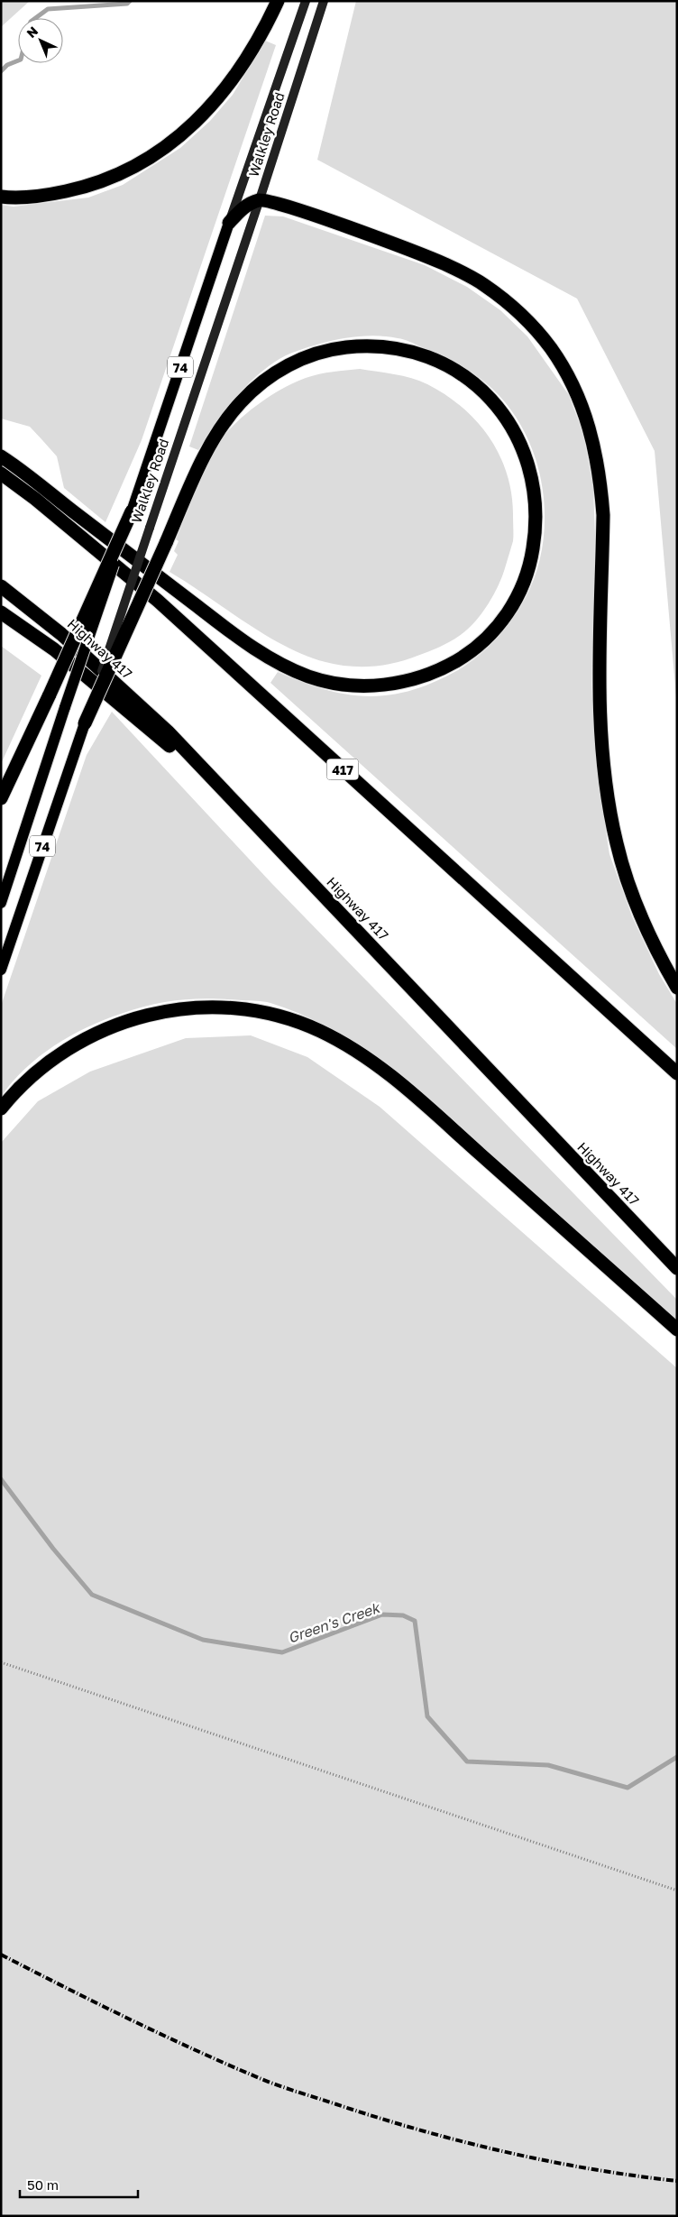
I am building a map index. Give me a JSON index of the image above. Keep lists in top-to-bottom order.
{
  "streets": {
    "highway": ["Highway 417", "417"],
    "main road": ["Walkley Road", "74"]
  },
  "water": ["Green's Creek"],
  "scale_bar": "50 m",
  "north": "top left"
}
